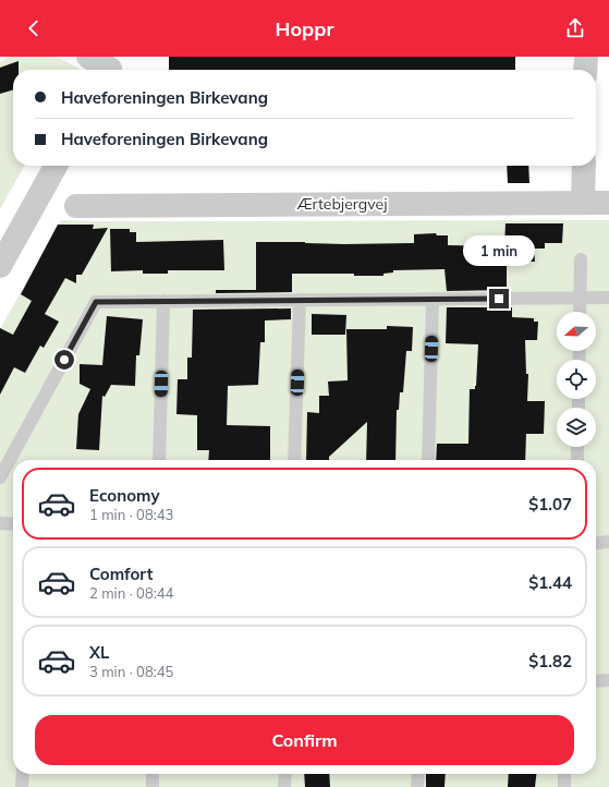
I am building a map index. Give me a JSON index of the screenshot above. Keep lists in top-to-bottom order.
{
  "streets": {
    "street": ["Ærtebjergvej"]
  },
  "north": "left",
  "page": {
    "header": "Hoppr",
    "banner": ["Haveforeningen Birkevang", "Haveforeningen Birkevang"],
    "bubble": "1 min",
    "list": [
      {
        "name": "Economy",
        "note": "1 min · 08:43",
        "value": "$1.07"
      },
      {
        "name": "Comfort",
        "note": "2 min · 08:44",
        "value": "$1.44"
      },
      {
        "name": "XL",
        "note": "3 min · 08:45",
        "value": "$1.82"
      }
    ],
    "buttons": "Confirm"
  }
}
